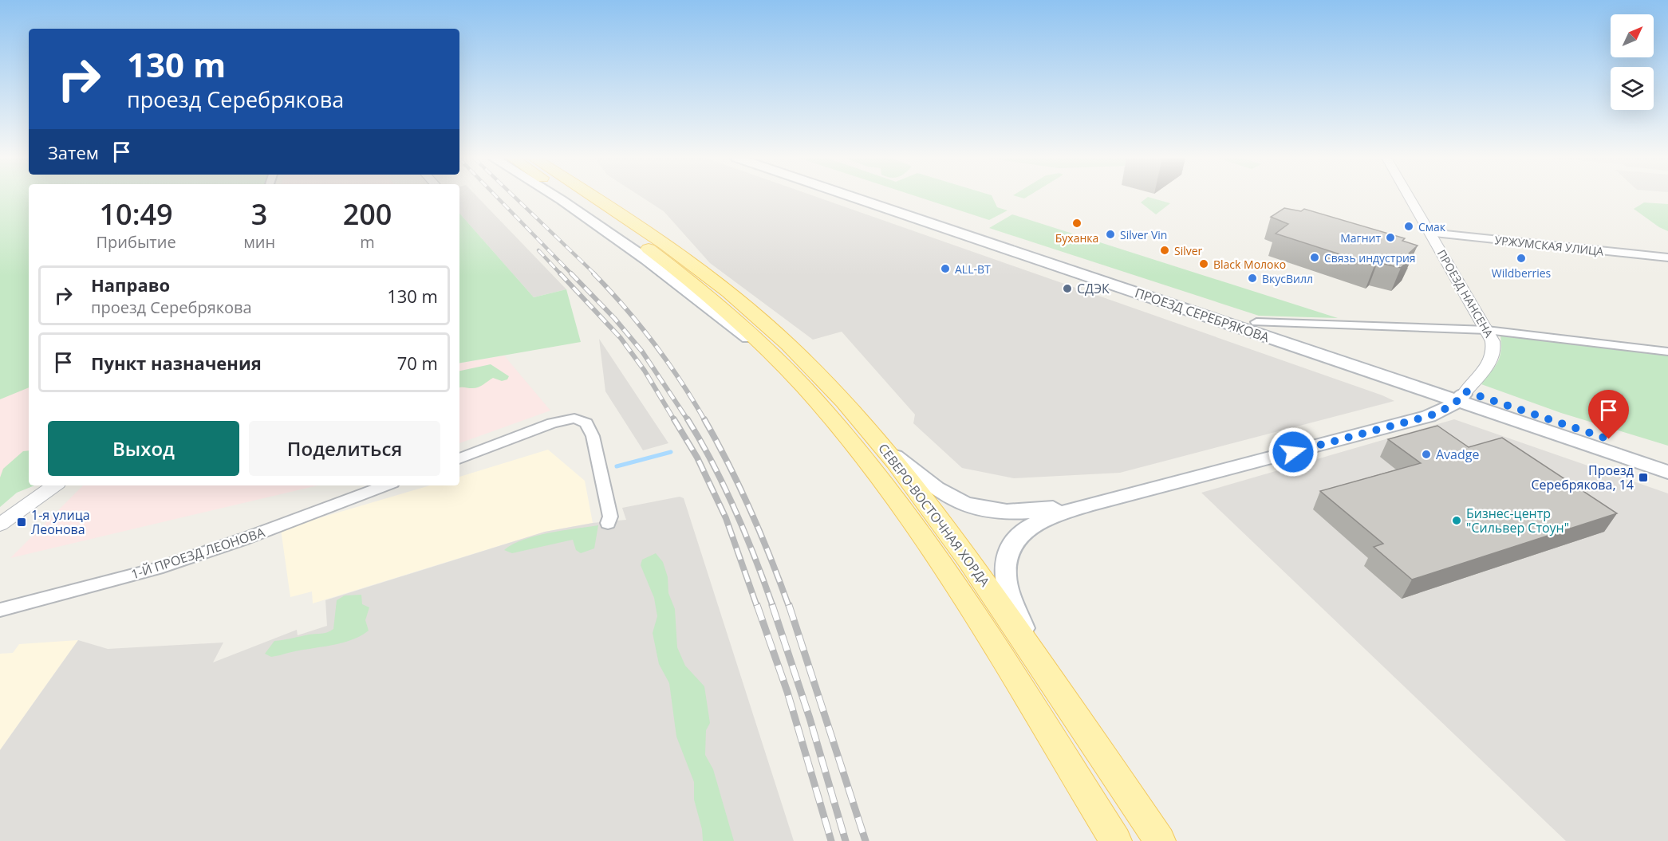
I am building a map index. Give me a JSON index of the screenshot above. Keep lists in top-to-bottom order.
{
  "streets": {
    "main road": ["ПРОЕЗД СЕРЕБРЯКОВА", "СЕВЕРО-ВОСТОЧНАЯ ХОРДА"],
    "street": ["УРЖУМСКАЯ УЛИЦА", "ПРОЕЗД НАНСЕНА", "1-Й ПРОЕЗД ЛЕОНОВА"]
  },
  "crossings": [
    ["УРЖУМСКАЯ УЛИЦА", "ПРОЕЗД НАНСЕНА"],
    ["ПРОЕЗД НАНСЕНА", "ПРОЕЗД СЕРЕБРЯКОВА"]
  ],
  "places": {
    "other": [
      "Буханка",
      "Смак",
      "Silver Vin",
      "Магнит",
      "Silver",
      "Связь индустрия",
      "Wildberries",
      "Black Молоко",
      "ALL-BT",
      "ВкусВилл",
      "СДЭК",
      "Avadge",
      "Бизнес-центр \"Сильвер Стоун\""
    ],
    "transit": ["Проезд Серебрякова, 14", "1-я улица Леонова"]
  },
  "north": "top right",
  "page": {
    "turn": ["130 m", "проезд Серебрякова"],
    "then": "Затем",
    "eta": [
      "10:49",
      "Прибытие",
      "3",
      "мин",
      "200",
      "m"
    ],
    "list": [
      {
        "name": "Направо",
        "note": "проезд Серебрякова",
        "value": "130 m"
      },
      {
        "name": "Пункт назначения",
        "value": "70 m"
      }
    ],
    "buttons": ["Выход", "Поделиться"]
  }
}
